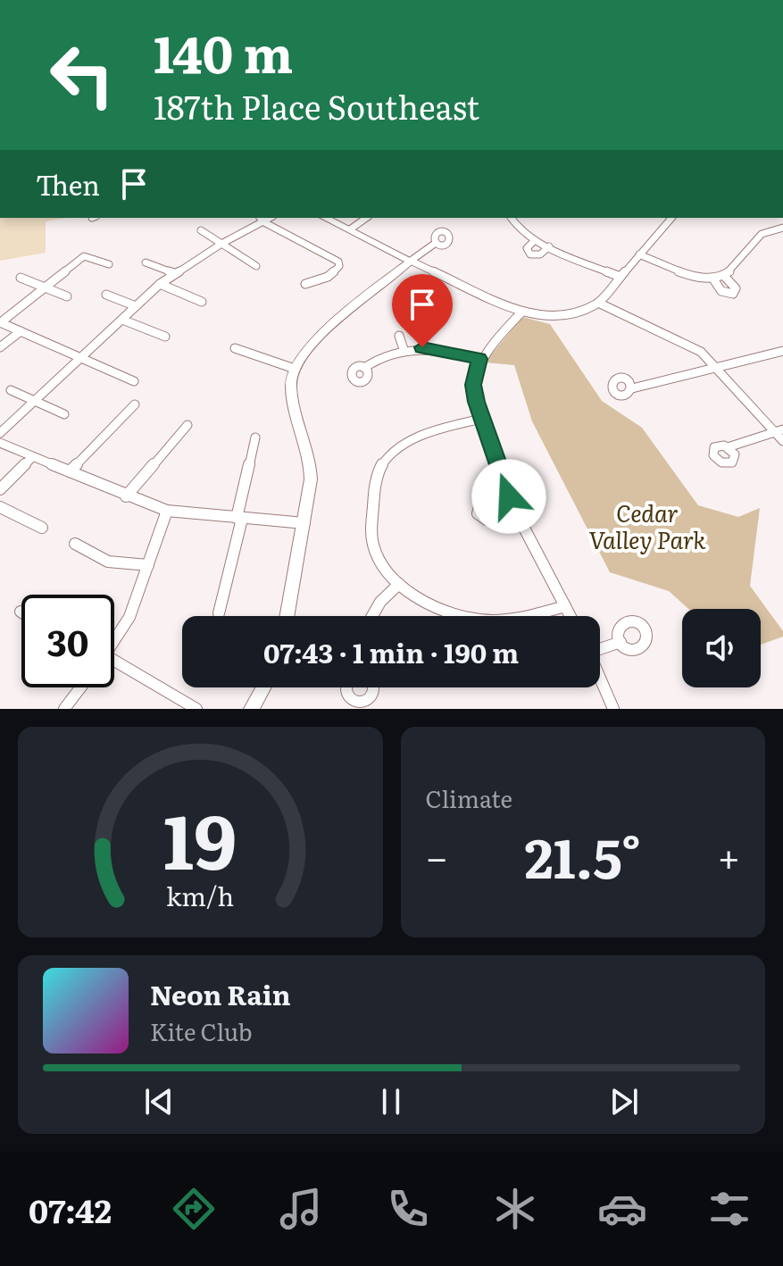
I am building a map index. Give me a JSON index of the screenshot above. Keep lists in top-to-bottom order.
{
  "parks": ["Cedar Valley Park"],
  "page": {
    "turn": ["140 m", "187th Place Southeast"],
    "then": "Then",
    "limit": "30",
    "trip": "07:43 · 1 min · 190 m",
    "tile": "Climate",
    "heat": ["−", "21.5°", "+"],
    "song": ["Neon Rain", "Kite Club"],
    "tabs": "07:42",
    "gauge": ["19", "km/h"]
  }
}
